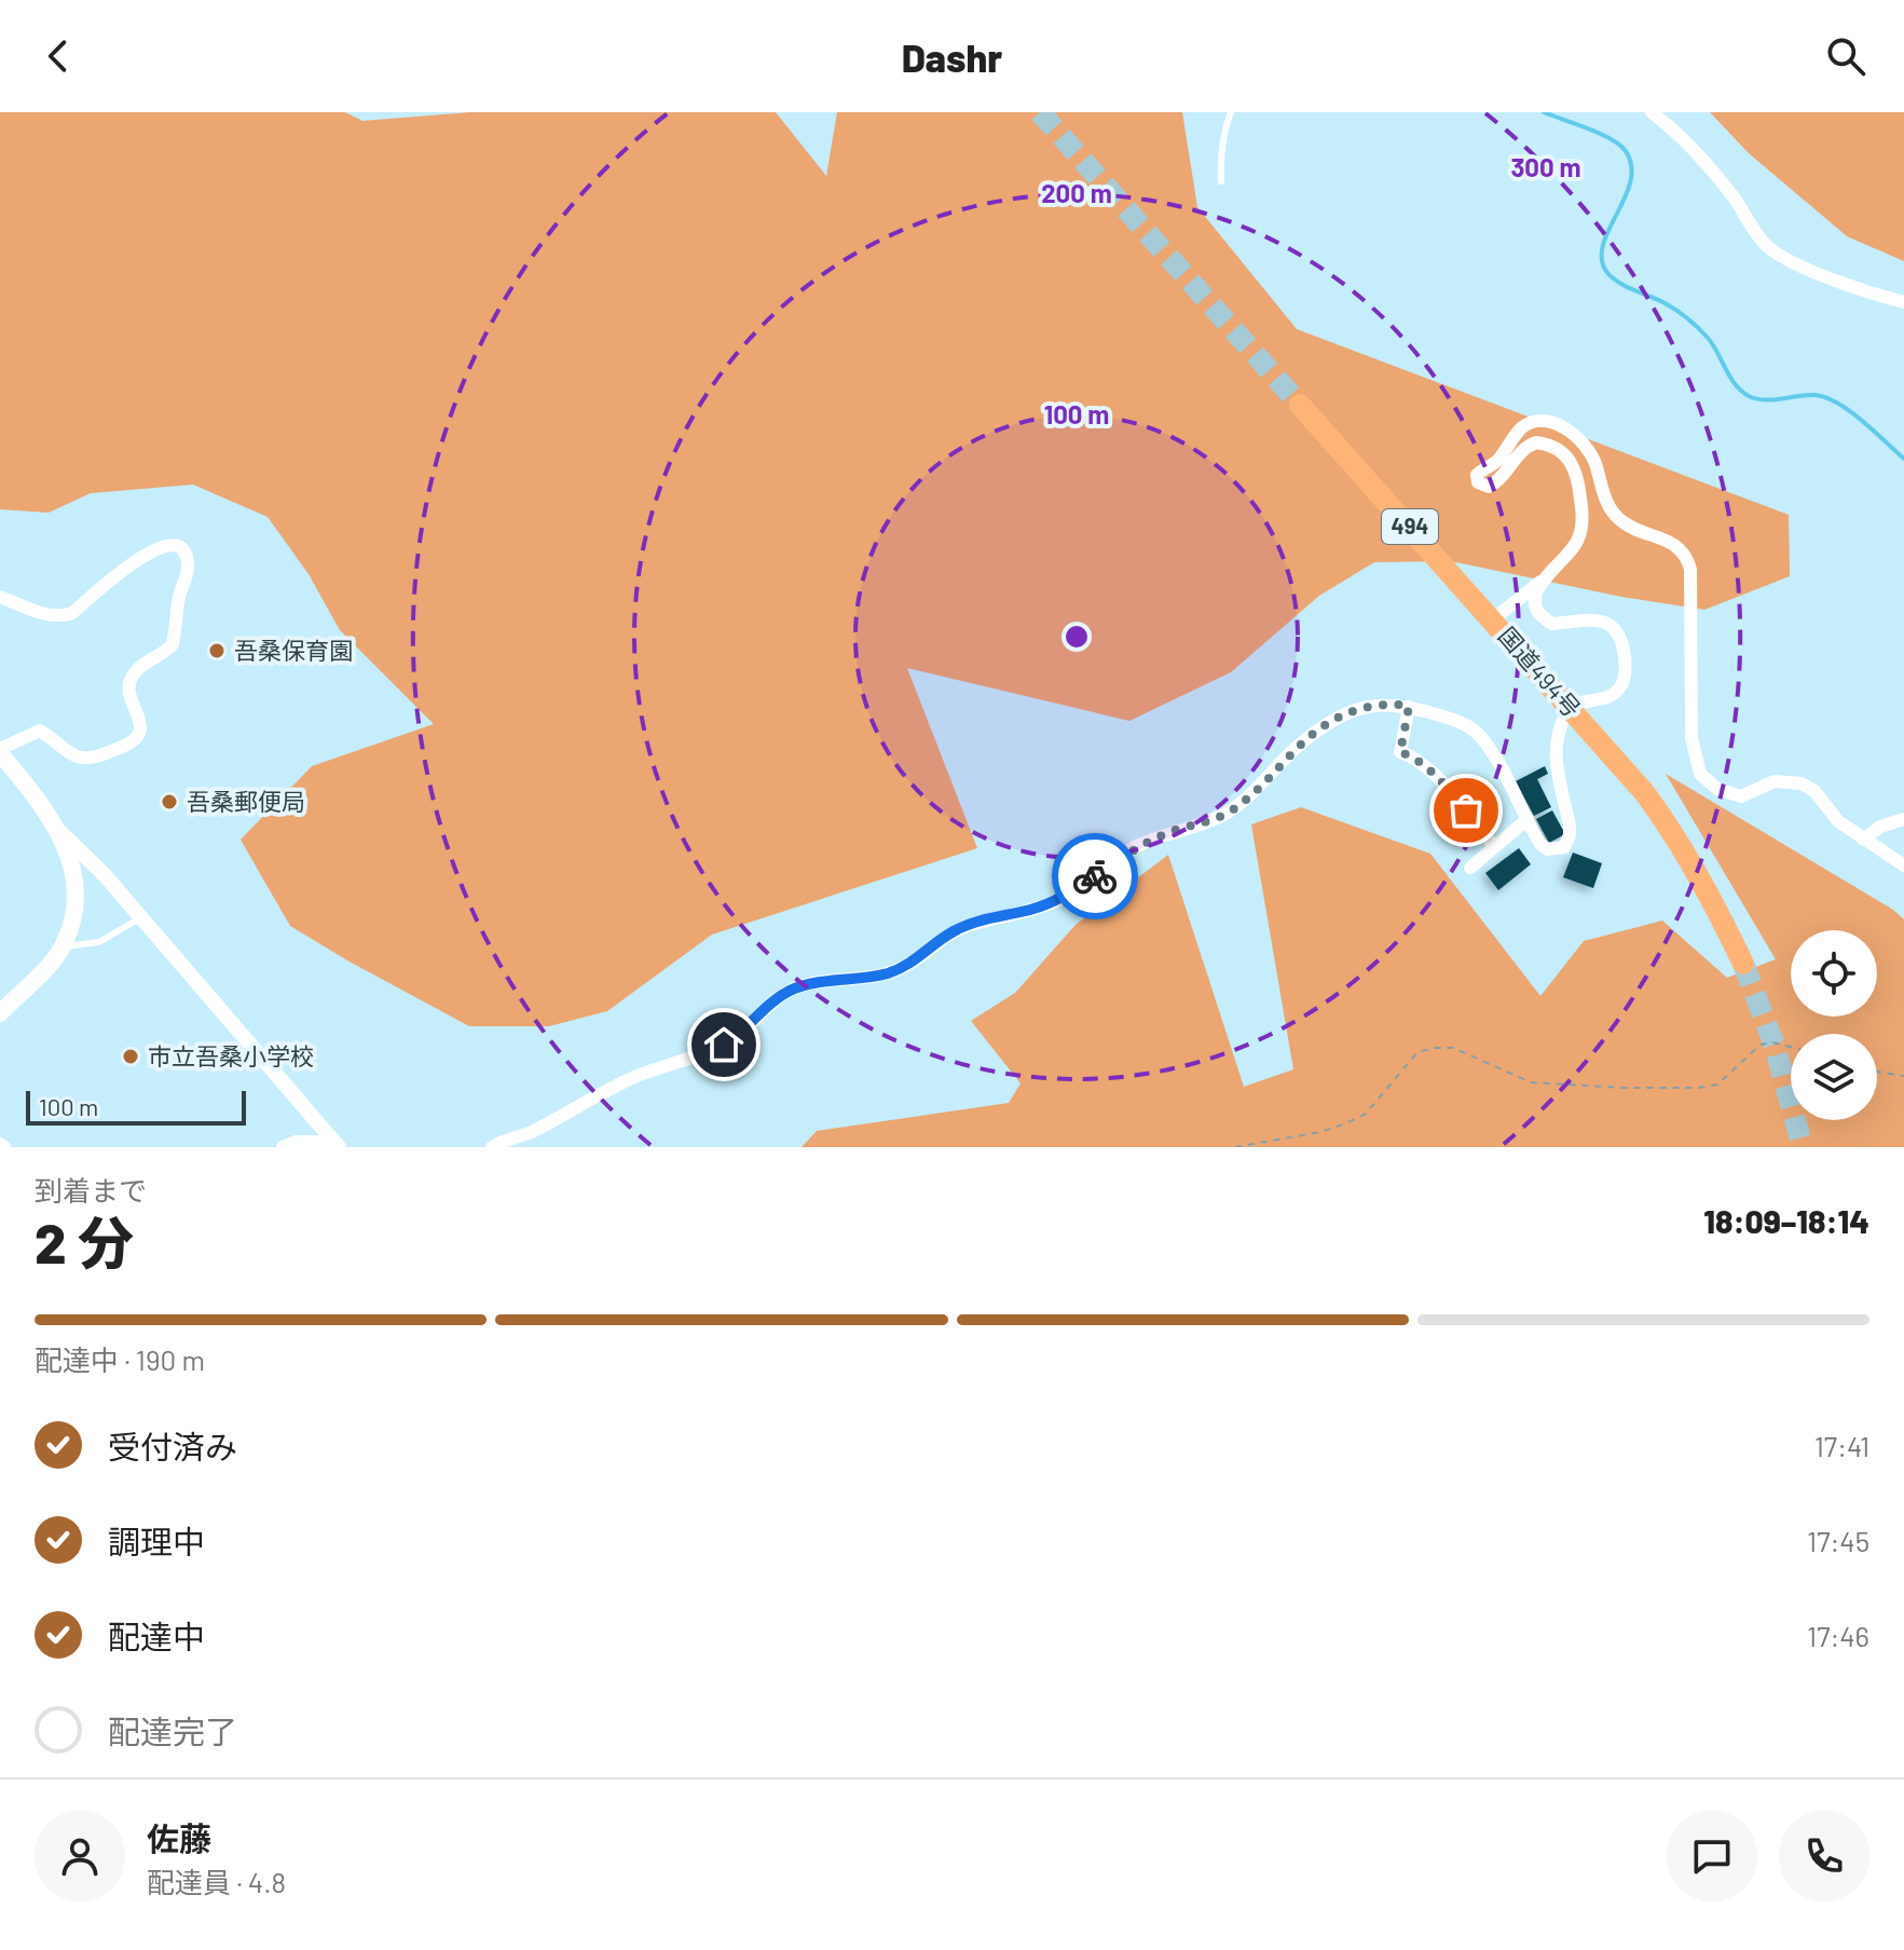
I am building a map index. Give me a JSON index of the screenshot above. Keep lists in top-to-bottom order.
{
  "streets": {
    "highway": ["494", "国道494号"]
  },
  "places": ["吾桑保育園", "吾桑郵便局", "市立吾桑小学校"],
  "scale_bar": "100 m",
  "page": {
    "header": "Dashr",
    "scale": "100 m",
    "heading": ["2 分", "到着まで", "18:09–18:14"],
    "panel": ["佐藤", "配達員 · 4.8"],
    "bar": "配達中 · 190 m",
    "list": [
      ["受付済み", "17:41"],
      ["調理中", "17:45"],
      ["配達中", "17:46"],
      "配達完了"
    ]
  },
  "rings": ["300 m", "200 m", "100 m"]
}
